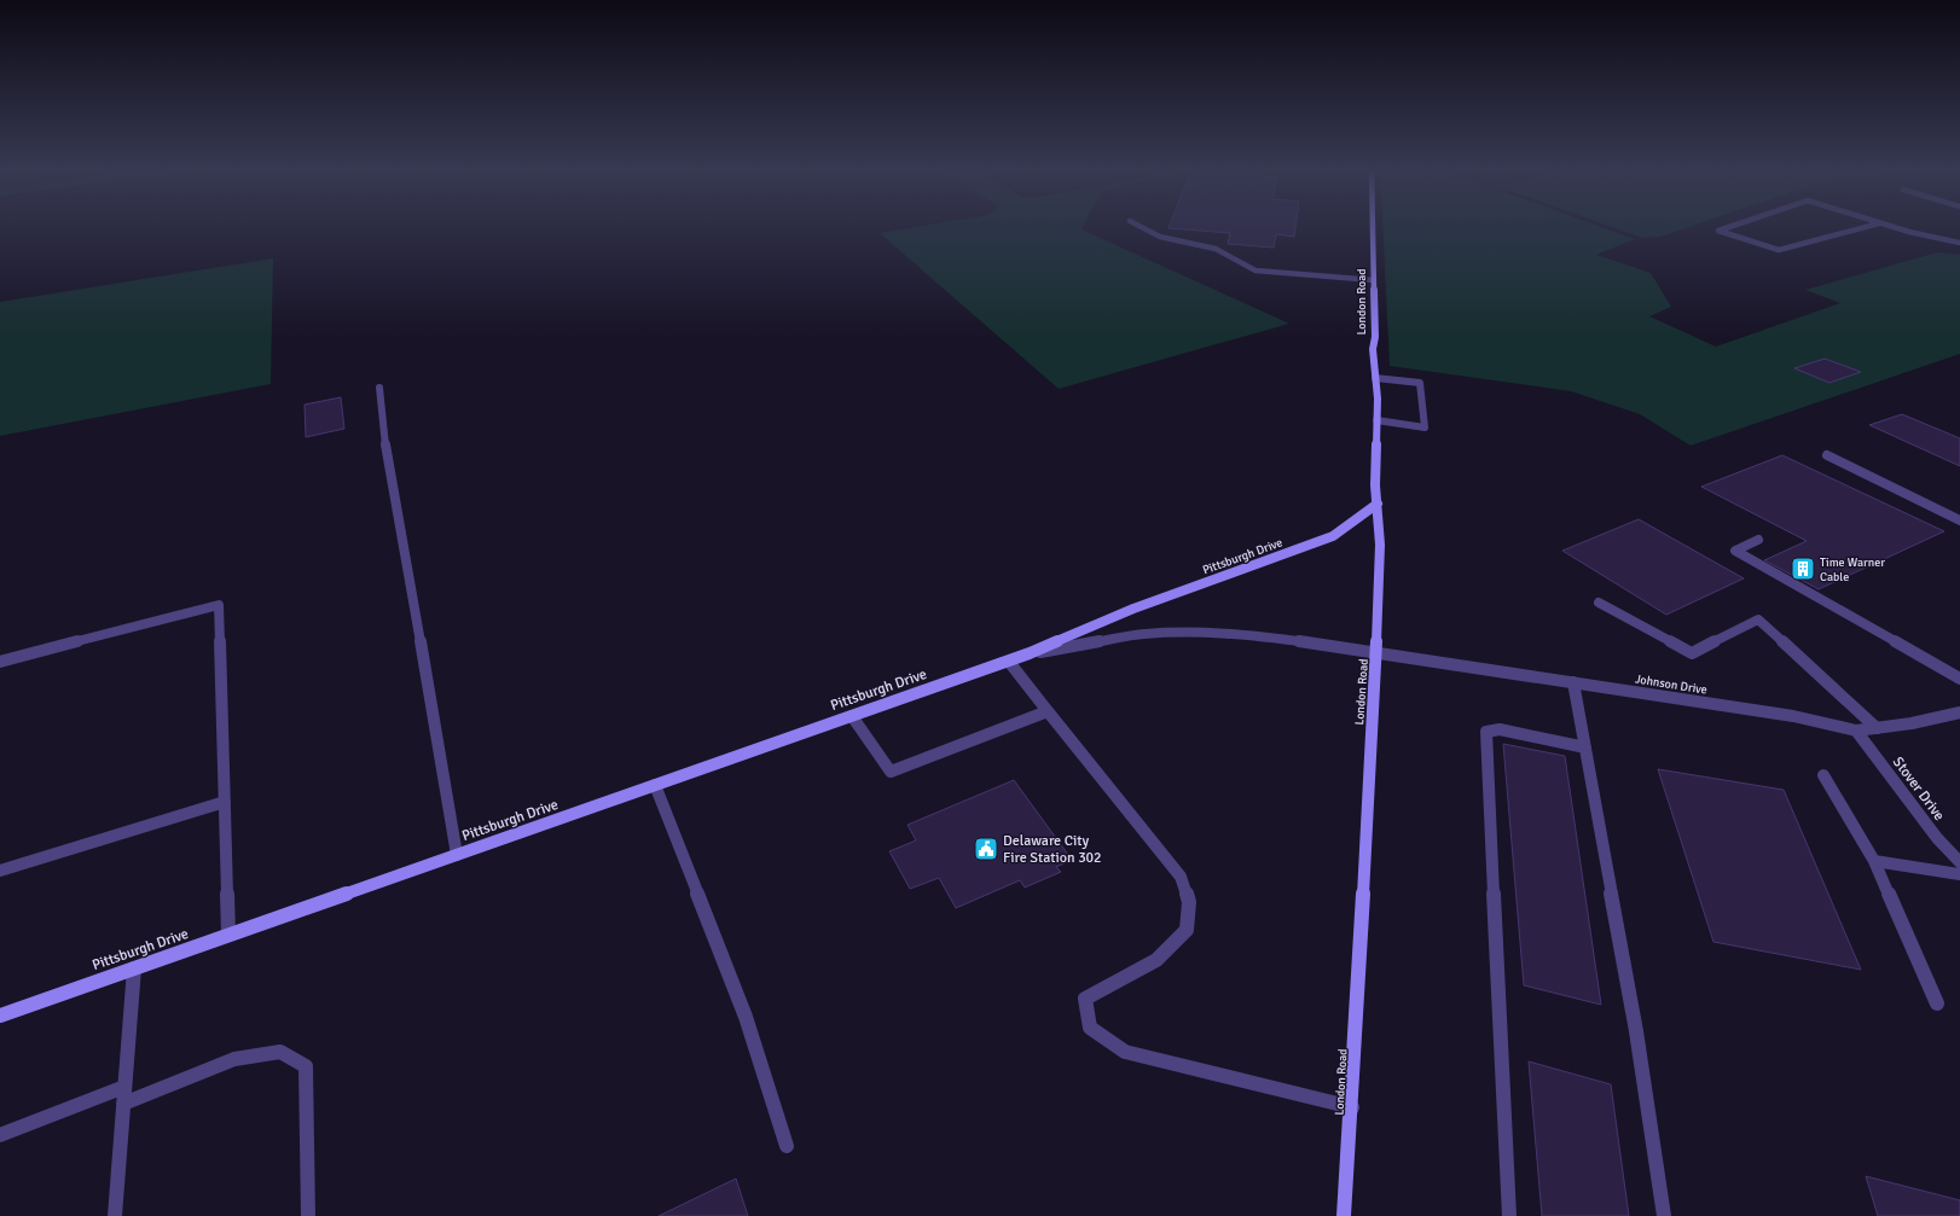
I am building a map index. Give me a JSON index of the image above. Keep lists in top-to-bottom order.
{
  "streets": {
    "street": [
      "London Road",
      "Pittsburgh Drive",
      "Johnson Drive",
      "Stover Drive"
    ]
  },
  "crossings": [
    ["London Road", "Pittsburgh Drive"],
    ["London Road", "Johnson Drive"],
    ["Pittsburgh Drive", "Johnson Drive"],
    ["Johnson Drive", "Stover Drive"]
  ],
  "places": {
    "building": ["Time Warner Cable"],
    "public building": ["Delaware City Fire Station 302"]
  }
}
